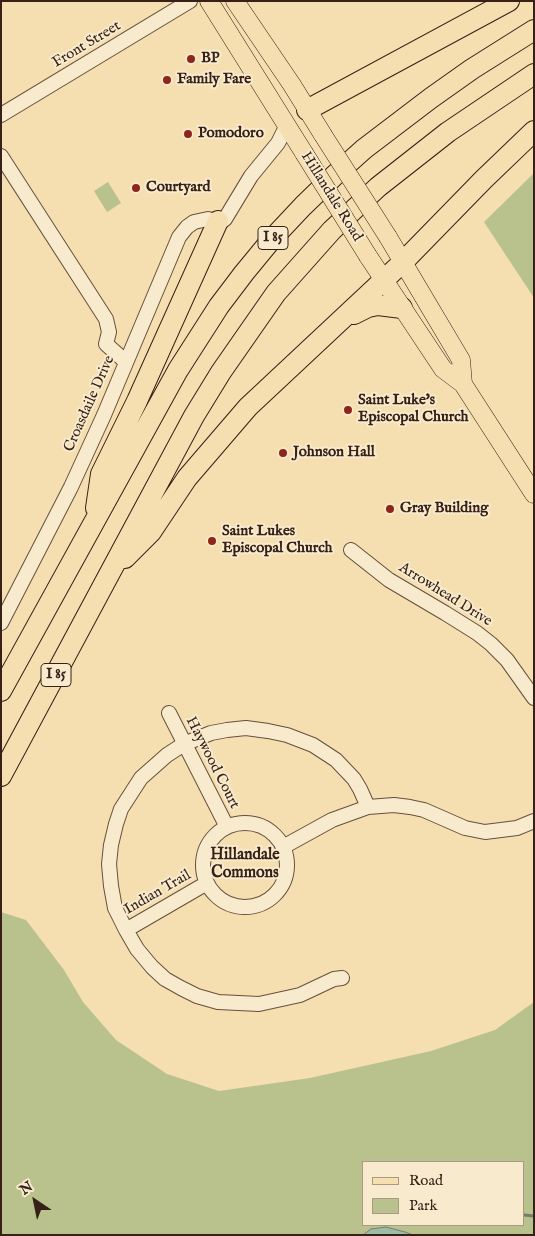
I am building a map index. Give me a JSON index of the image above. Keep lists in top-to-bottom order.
{
  "streets": {
    "highway": ["I 85"],
    "main road": ["Hillandale Road"],
    "street": [
      "Front Street",
      "Croasdaile Drive",
      "Arrowhead Drive",
      "Haywood Court",
      "Indian Trail"
    ]
  },
  "crossings": [
    ["Haywood Court", "Indian Trail"]
  ],
  "districts": ["Hillandale Commons"],
  "places": [
    "BP",
    "Family Fare",
    "Pomodoro",
    "Courtyard",
    "Saint Luke's Episcopal Church",
    "Johnson Hall",
    "Gray Building",
    "Saint Lukes Episcopal Church"
  ],
  "legend": ["Road", "Park"],
  "north": "top left"
}
